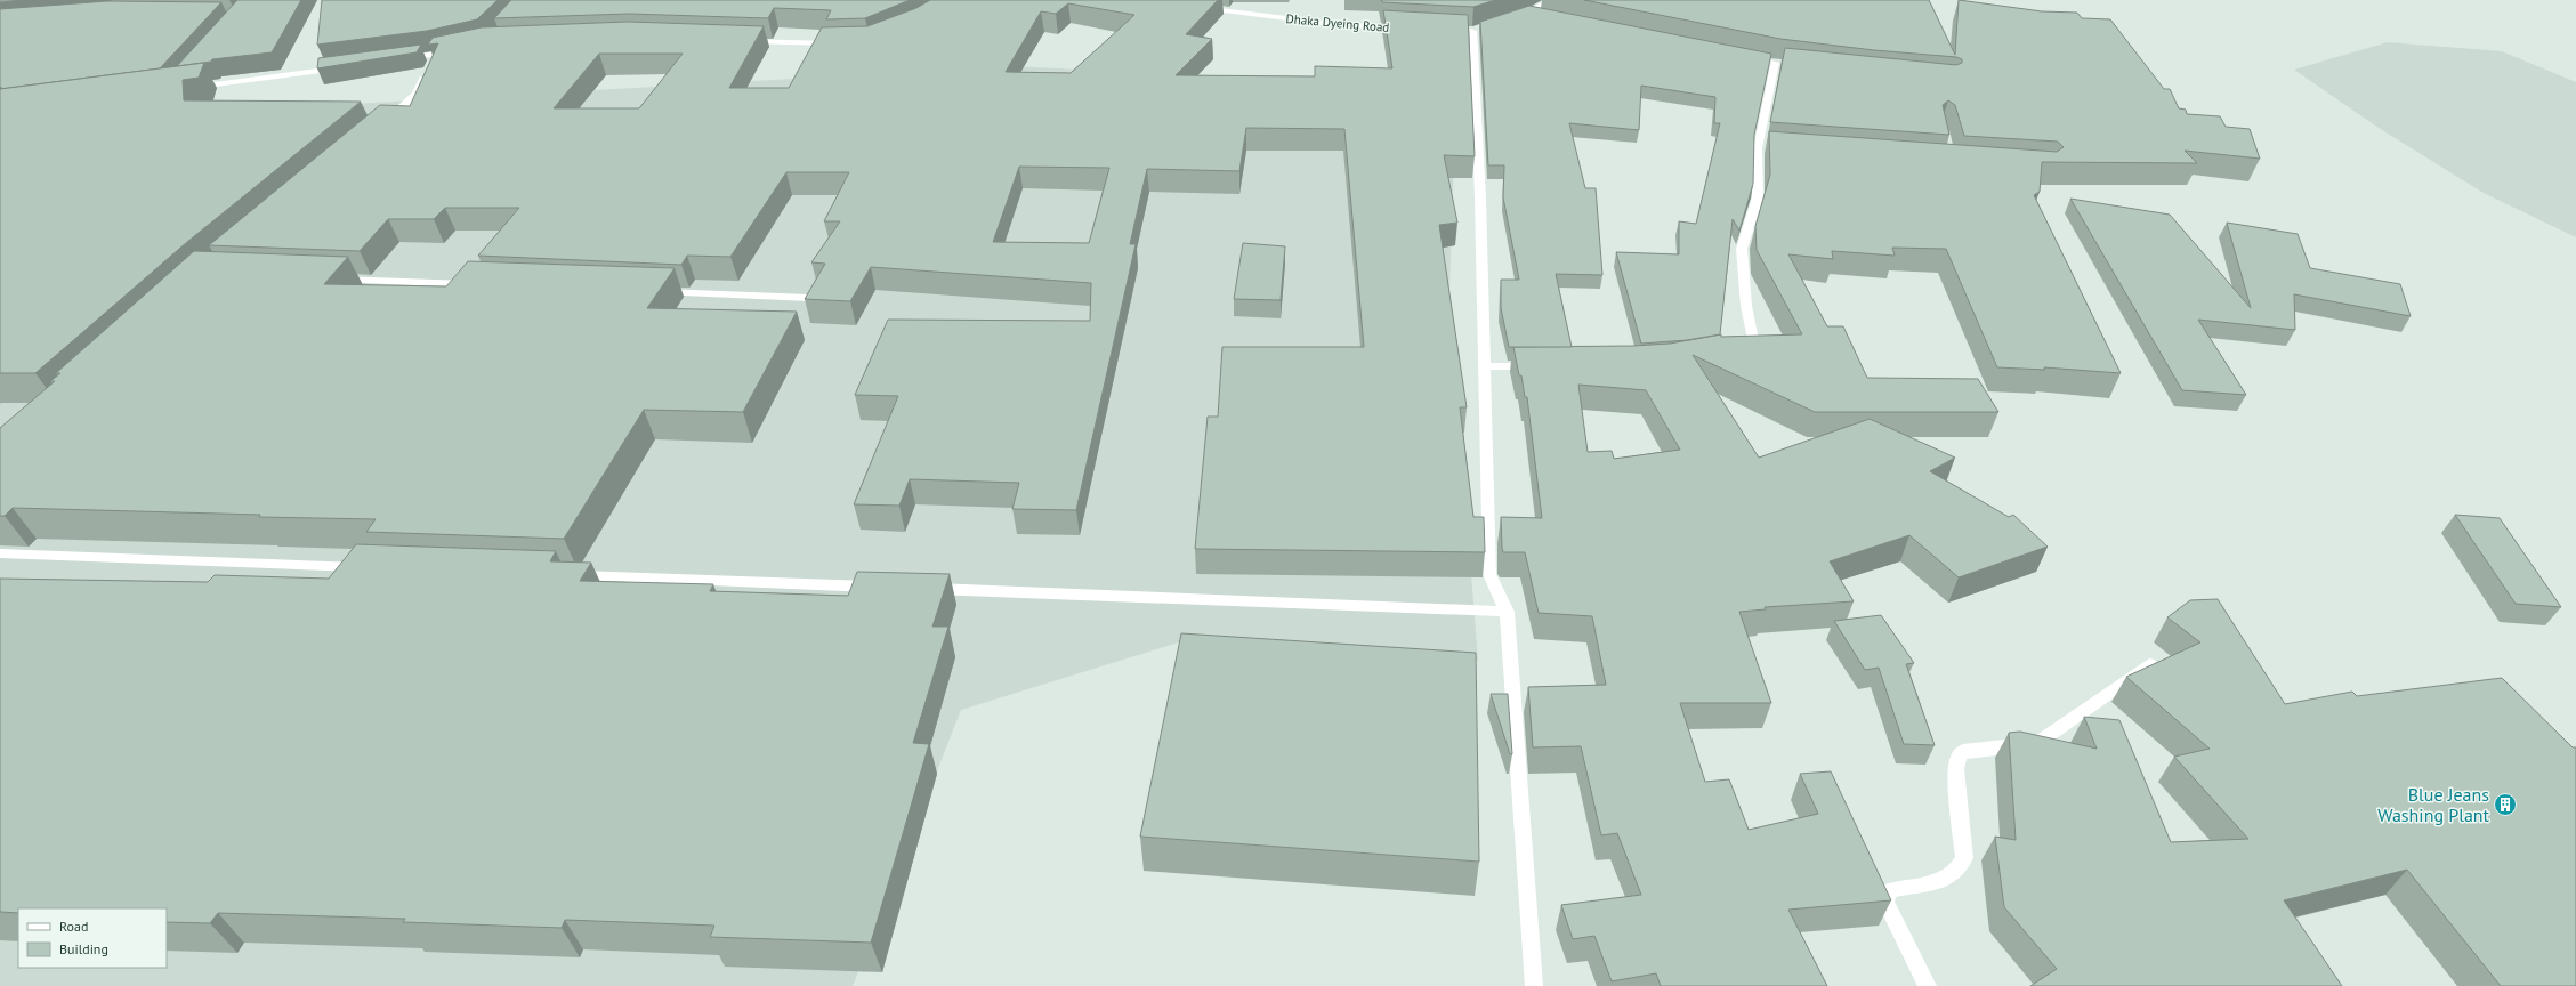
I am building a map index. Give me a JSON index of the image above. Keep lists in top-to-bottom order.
{
  "streets": {
    "street": ["Dhaka Dyeing Road"]
  },
  "places": {
    "building": ["Blue Jeans Washing Plant"]
  },
  "legend": ["Road", "Building"]
}
